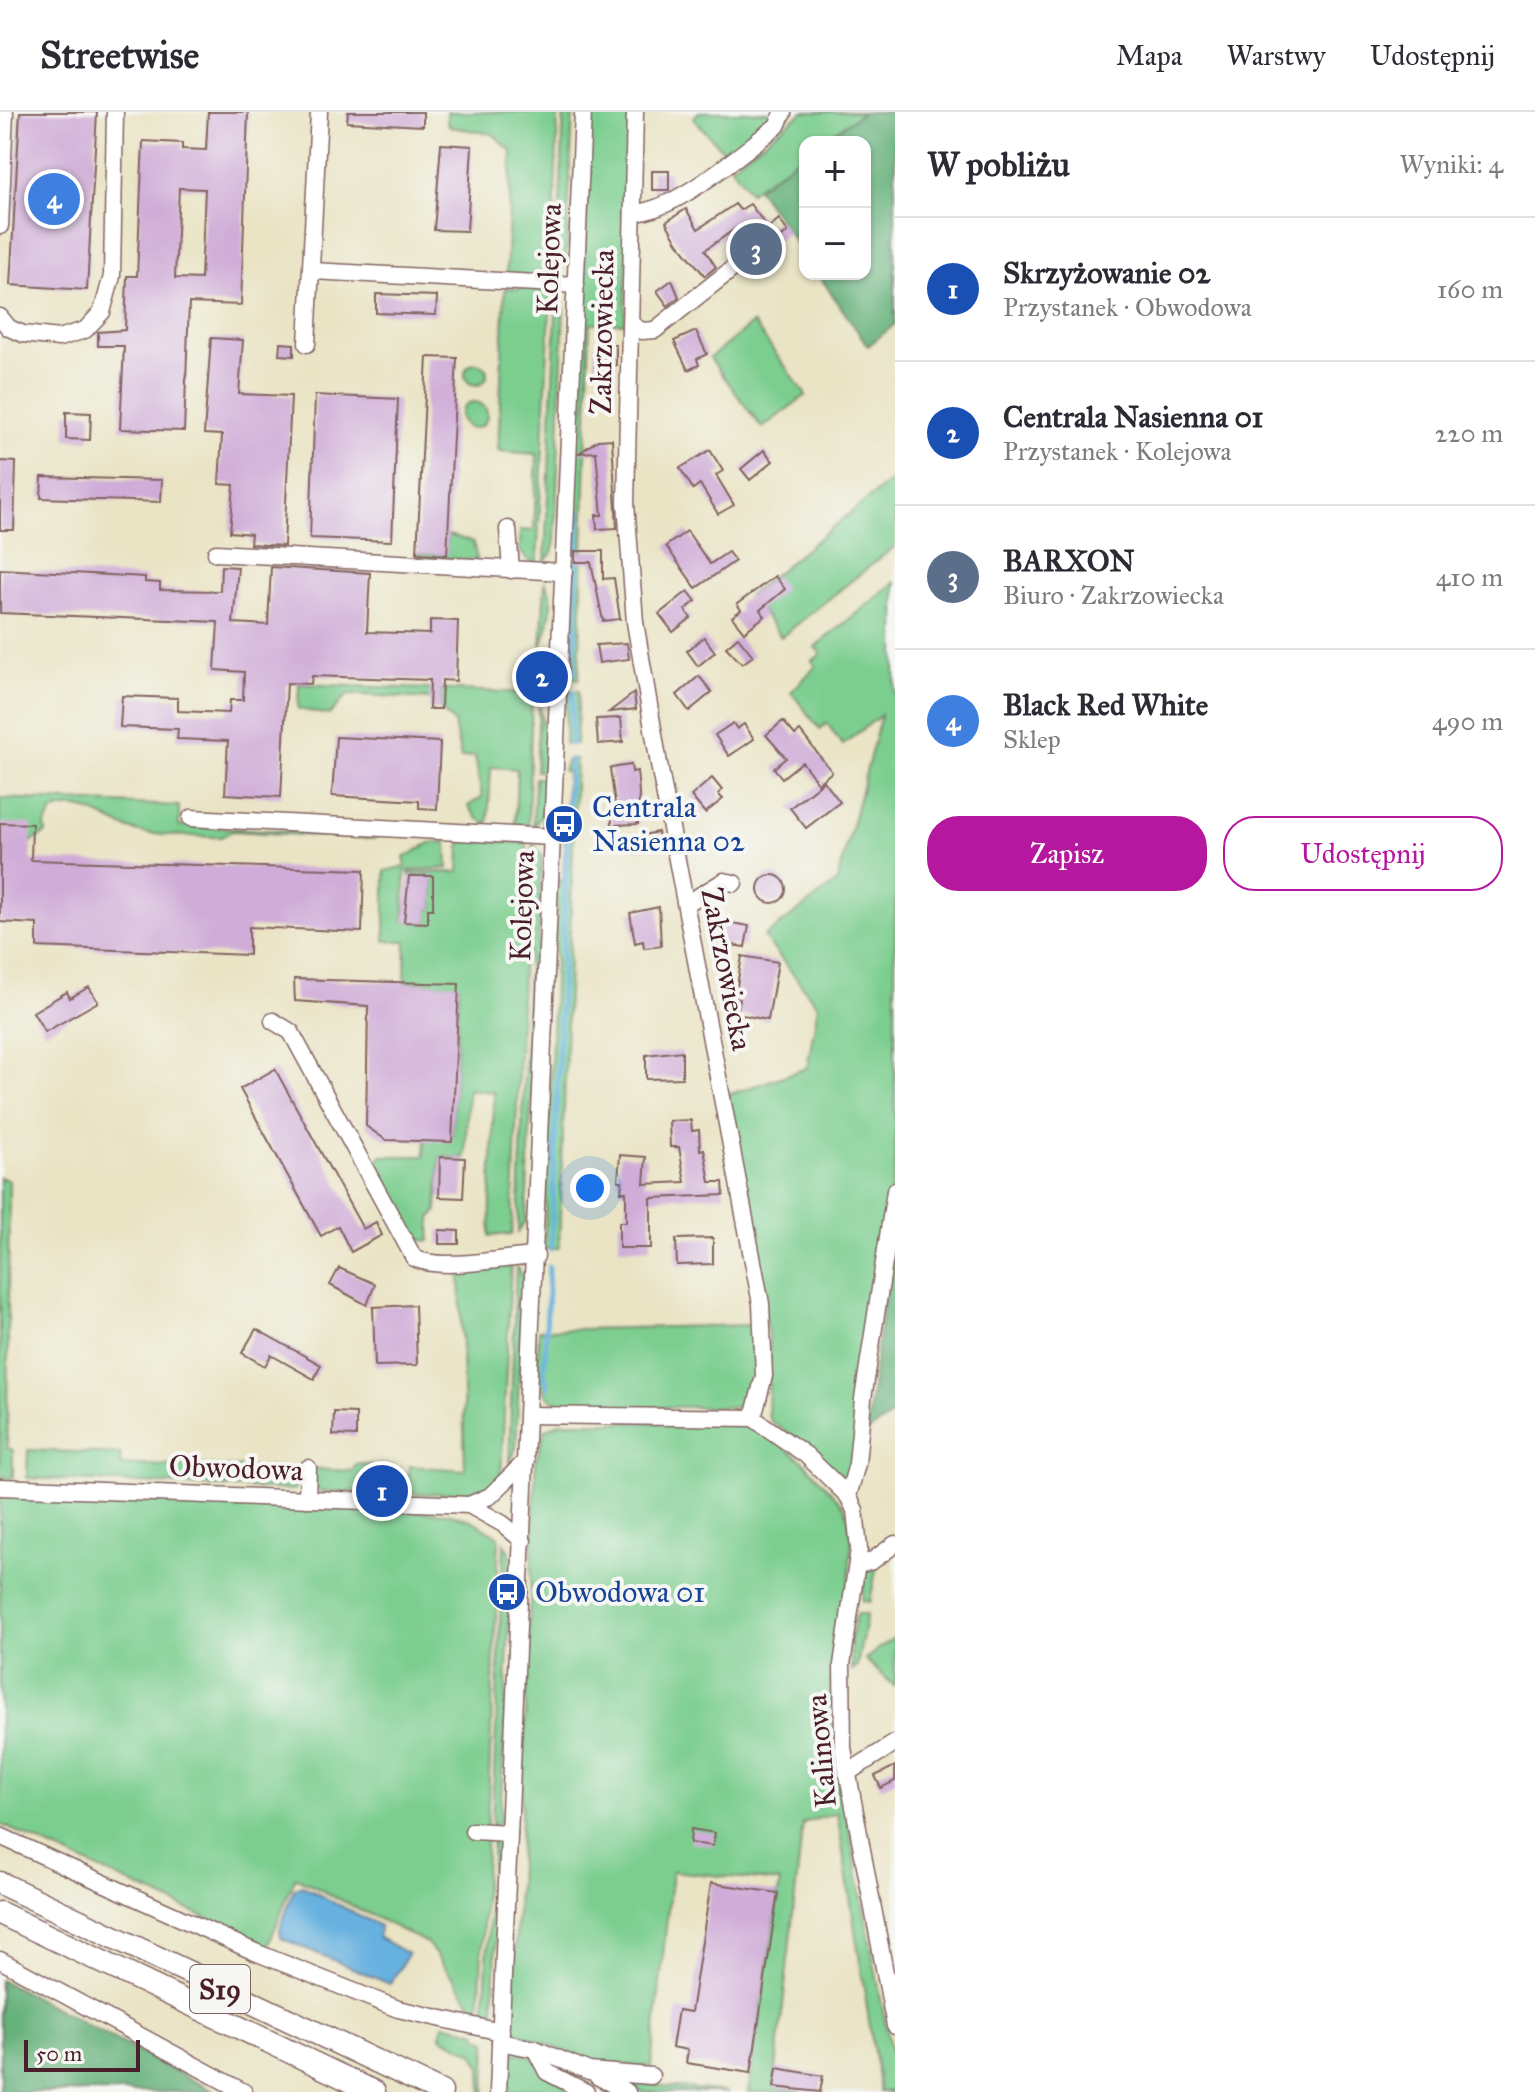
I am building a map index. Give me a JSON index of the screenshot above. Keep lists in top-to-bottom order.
{
  "streets": {
    "highway": ["S19"],
    "street": [
      "Kolejowa",
      "Zakrzowiecka",
      "Obwodowa",
      "Kalinowa"
    ]
  },
  "crossings": [
    ["Kolejowa", "Obwodowa"]
  ],
  "places": {
    "bus stop": ["Centrala Nasienna 02", "Obwodowa 01"]
  },
  "scale_bar": "50 m",
  "page": {
    "header": "Streetwise",
    "nav": ["Mapa", "Warstwy", "Udostępnij"],
    "heading": ["W pobliżu", "Wyniki: 4"],
    "map_buttons": ["+", "−"],
    "pins": [
      "4",
      "3",
      "2",
      "1"
    ],
    "list": [
      {
        "mark": "1",
        "name": "Skrzyżowanie 02",
        "note": "Przystanek · Obwodowa",
        "value": "160 m"
      },
      {
        "mark": "2",
        "name": "Centrala Nasienna 01",
        "note": "Przystanek · Kolejowa",
        "value": "220 m"
      },
      {
        "mark": "3",
        "name": "BARXON",
        "note": "Biuro · Zakrzowiecka",
        "value": "410 m"
      },
      {
        "mark": "4",
        "name": "Black Red White",
        "note": "Sklep",
        "value": "490 m"
      }
    ],
    "buttons": ["Zapisz", "Udostępnij"],
    "scale": "50 m"
  }
}
